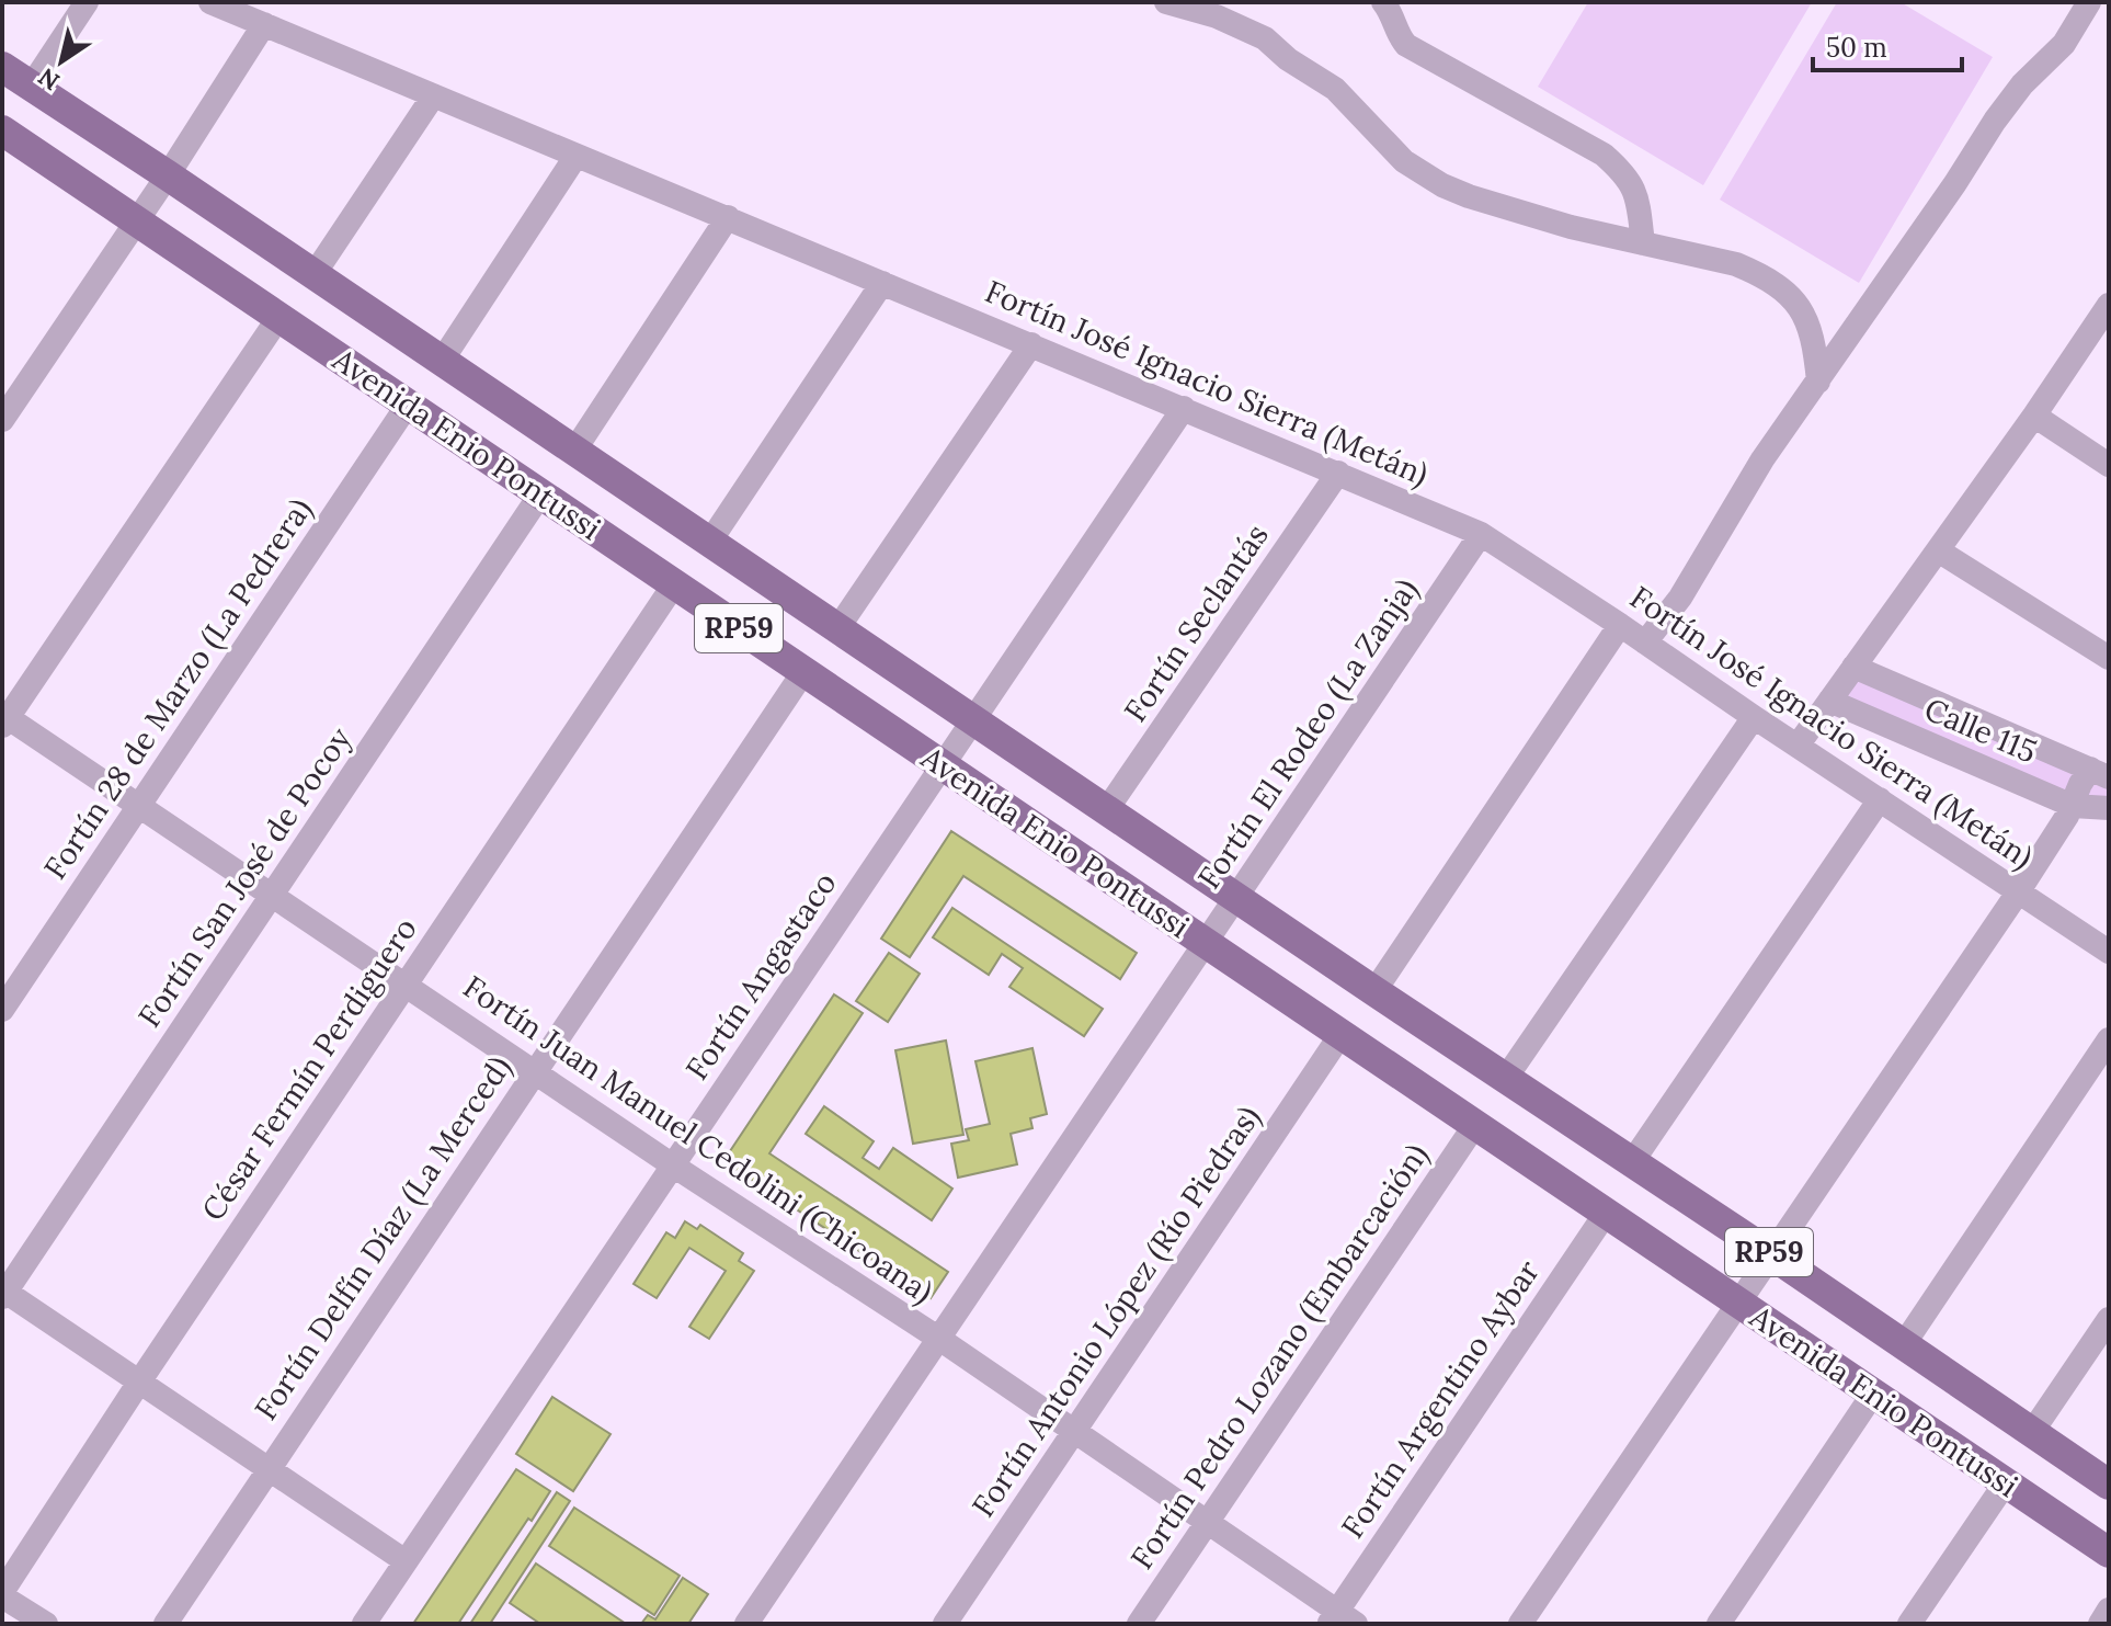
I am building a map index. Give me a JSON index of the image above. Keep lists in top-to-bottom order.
{
  "streets": {
    "main road": ["Avenida Enio Pontussi", "RP59"],
    "street": [
      "Fortín José Ignacio Sierra (Metán)",
      "Fortín Seclantás",
      "Fortín 28 de Marzo (La Pedrera)",
      "Calle 115",
      "Fortín El Rodeo (La Zanja)",
      "Fortín San José de Pocoy",
      "Fortín Angastaco",
      "César Fermín Perdiguero",
      "Fortín Juan Manuel Cedolini (Chicoana)",
      "Fortín Delfín Díaz (La Merced)",
      "Fortín Antonio López (Río Piedras)",
      "Fortín Pedro Lozano (Embarcación)",
      "Fortín Argentino Aybar"
    ]
  },
  "crossings": [
    ["Fortín José Ignacio Sierra (Metán)", "Fortín Seclantás"],
    ["Fortín José Ignacio Sierra (Metán)", "Fortín El Rodeo (La Zanja)"],
    ["Fortín José Ignacio Sierra (Metán)", "Fortín Angastaco"],
    ["Avenida Enio Pontussi", "Fortín Seclantás"],
    ["Avenida Enio Pontussi", "Fortín 28 de Marzo (La Pedrera)"],
    ["Avenida Enio Pontussi", "Fortín El Rodeo (La Zanja)"],
    ["Avenida Enio Pontussi", "Fortín San José de Pocoy"],
    ["Avenida Enio Pontussi", "Fortín Angastaco"],
    ["Avenida Enio Pontussi", "César Fermín Perdiguero"],
    ["Avenida Enio Pontussi", "Fortín Delfín Díaz (La Merced)"],
    ["Avenida Enio Pontussi", "Fortín Antonio López (Río Piedras)"],
    ["Avenida Enio Pontussi", "Fortín Pedro Lozano (Embarcación)"],
    ["Avenida Enio Pontussi", "Fortín Argentino Aybar"],
    ["Fortín 28 de Marzo (La Pedrera)", "Fortín Juan Manuel Cedolini (Chicoana)"],
    ["Fortín El Rodeo (La Zanja)", "Fortín Juan Manuel Cedolini (Chicoana)"],
    ["Fortín San José de Pocoy", "Fortín Juan Manuel Cedolini (Chicoana)"],
    ["Fortín Angastaco", "Fortín Juan Manuel Cedolini (Chicoana)"],
    ["César Fermín Perdiguero", "Fortín Juan Manuel Cedolini (Chicoana)"],
    ["Fortín Juan Manuel Cedolini (Chicoana)", "Fortín Delfín Díaz (La Merced)"],
    ["Fortín Juan Manuel Cedolini (Chicoana)", "Fortín Antonio López (Río Piedras)"],
    ["Fortín Juan Manuel Cedolini (Chicoana)", "Fortín Pedro Lozano (Embarcación)"],
    ["Fortín Juan Manuel Cedolini (Chicoana)", "Fortín Argentino Aybar"]
  ],
  "scale_bar": "50 m",
  "north": "bottom left"
}
